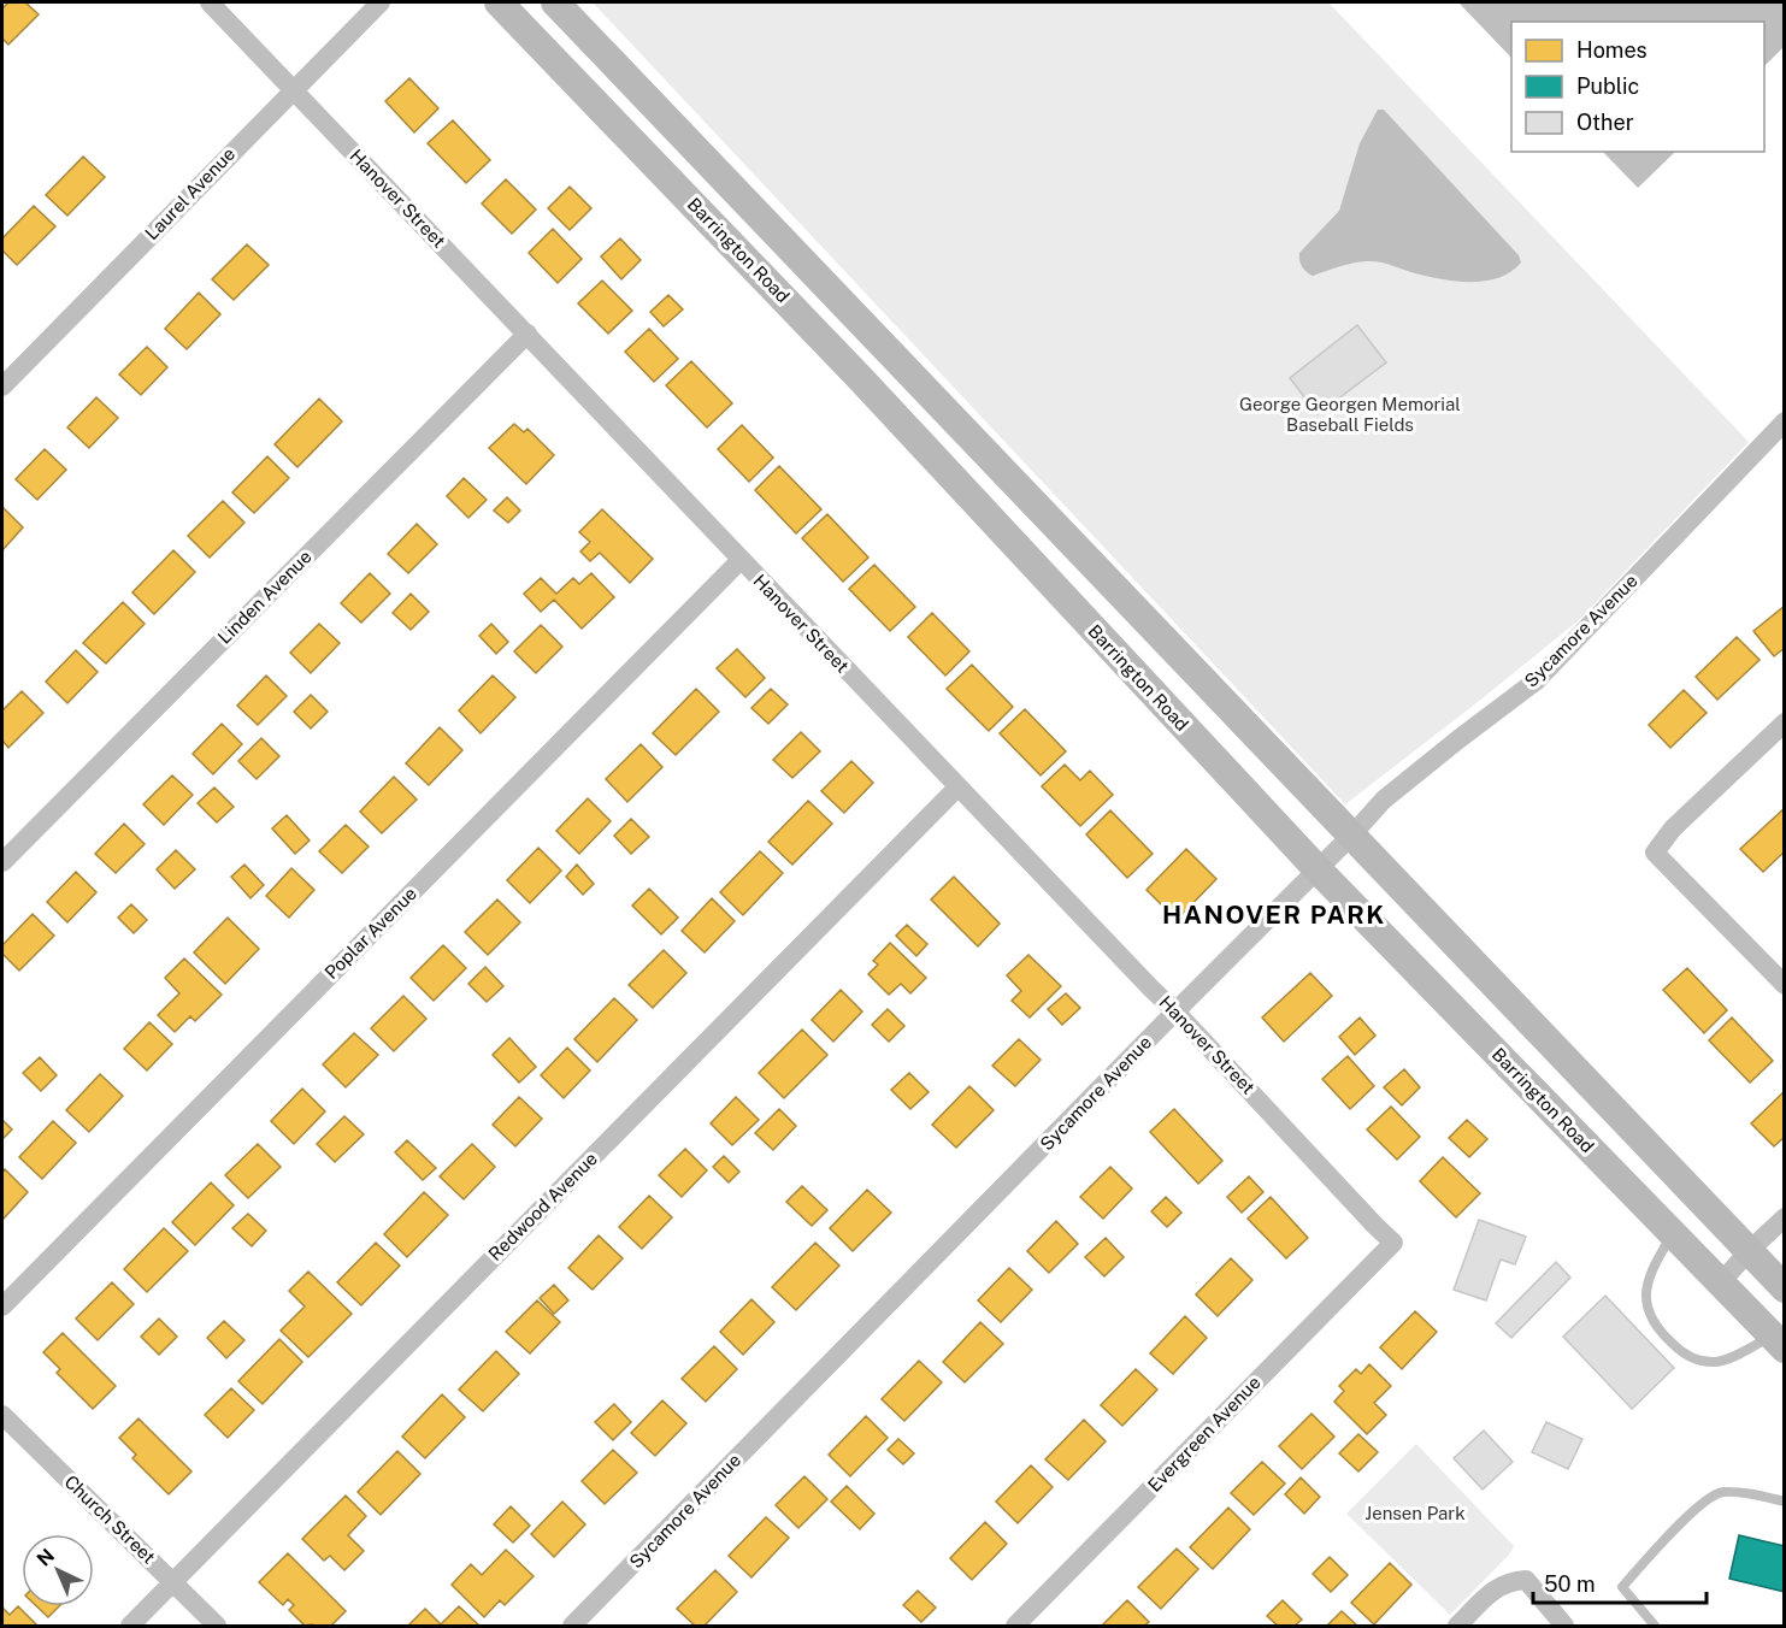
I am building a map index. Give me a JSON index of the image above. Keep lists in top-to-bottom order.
{
  "streets": {
    "main road": ["Barrington Road"],
    "street": [
      "Laurel Avenue",
      "Hanover Street",
      "Linden Avenue",
      "Sycamore Avenue",
      "Poplar Avenue",
      "Redwood Avenue",
      "Evergreen Avenue",
      "Church Street"
    ]
  },
  "crossings": [
    ["Laurel Avenue", "Hanover Street"],
    ["Hanover Street", "Linden Avenue"],
    ["Hanover Street", "Sycamore Avenue"],
    ["Hanover Street", "Poplar Avenue"],
    ["Hanover Street", "Redwood Avenue"],
    ["Hanover Street", "Evergreen Avenue"],
    ["Barrington Road", "Sycamore Avenue"],
    ["Redwood Avenue", "Church Street"]
  ],
  "districts": ["HANOVER PARK"],
  "parks": ["George Georgen Memorial Baseball Fields", "Jensen Park"],
  "legend": ["Homes", "Public", "Other"],
  "scale_bar": "50 m",
  "north": "top left"
}
